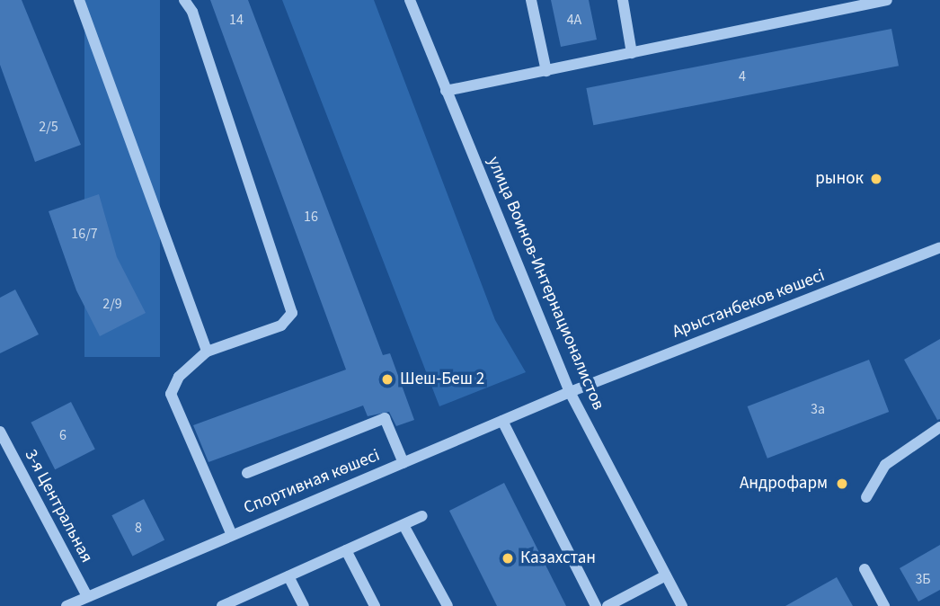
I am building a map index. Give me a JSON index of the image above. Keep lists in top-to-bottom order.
{
  "streets": {
    "street": [
      "улица Воинов-Интернационалистов",
      "Арыстанбеков көшесі",
      "Спортивная көшесі",
      "3-я Центральная"
    ]
  },
  "crossings": [
    ["улица Воинов-Интернационалистов", "Арыстанбеков көшесі"],
    ["улица Воинов-Интернационалистов", "Спортивная көшесі"],
    ["Арыстанбеков көшесі", "Спортивная көшесі"],
    ["Спортивная көшесі", "3-я Центральная"]
  ],
  "places": [
    "рынок",
    "Шеш-Беш 2",
    "Андрофарм",
    "Казахстан"
  ],
  "house_numbers": [
    "14",
    "4А",
    "4",
    "2/5",
    "16",
    "16/7",
    "2/9",
    "3а",
    "6",
    "8",
    "3Б"
  ]
}
